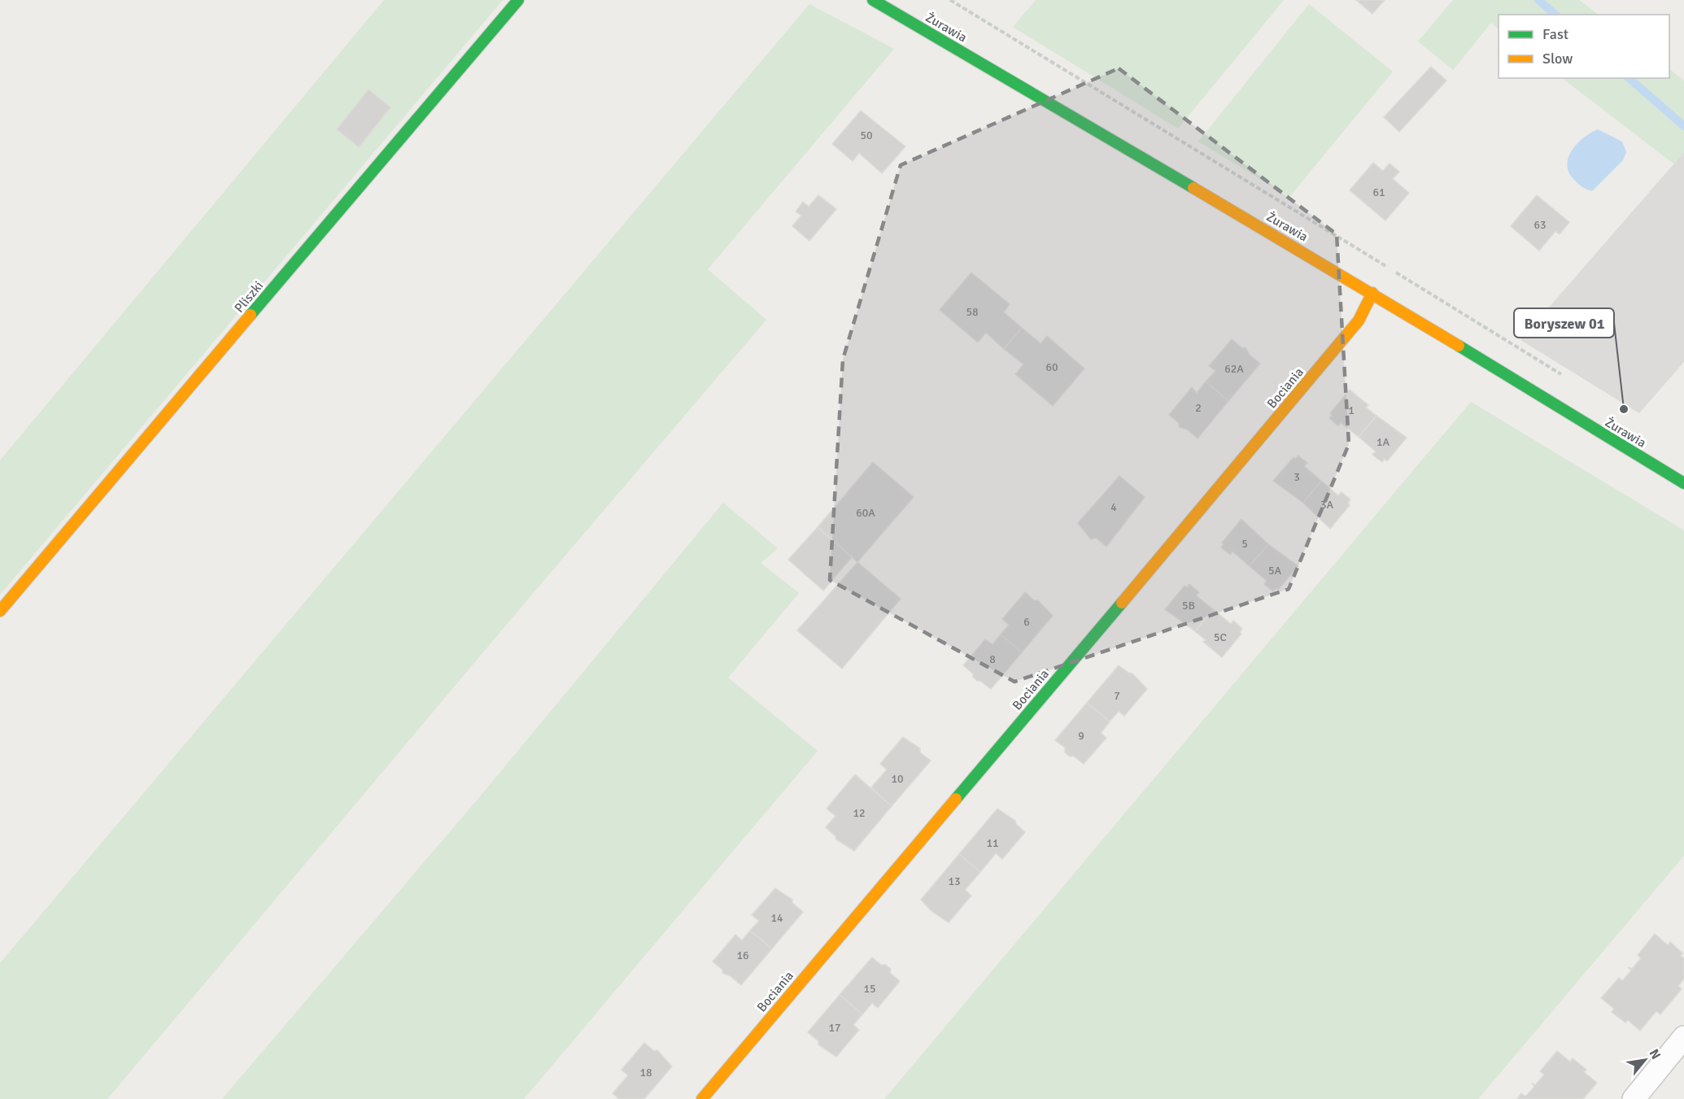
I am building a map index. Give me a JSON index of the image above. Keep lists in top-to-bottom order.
{
  "streets": {
    "street": ["Żurawia", "Pliszki", "Bociania"]
  },
  "crossings": [
    ["Żurawia", "Bociania"]
  ],
  "places": ["Boryszew 01"],
  "house_numbers": [
    "50",
    "61",
    "63",
    "58",
    "60",
    "62A",
    "2",
    "1",
    "1A",
    "3",
    "3A",
    "4",
    "60A",
    "5",
    "5A",
    "5B",
    "6",
    "5C",
    "8",
    "7",
    "9",
    "10",
    "12",
    "11",
    "13",
    "14",
    "16",
    "15",
    "17",
    "18"
  ],
  "legend": ["Fast", "Slow"],
  "north": "top right"
}
